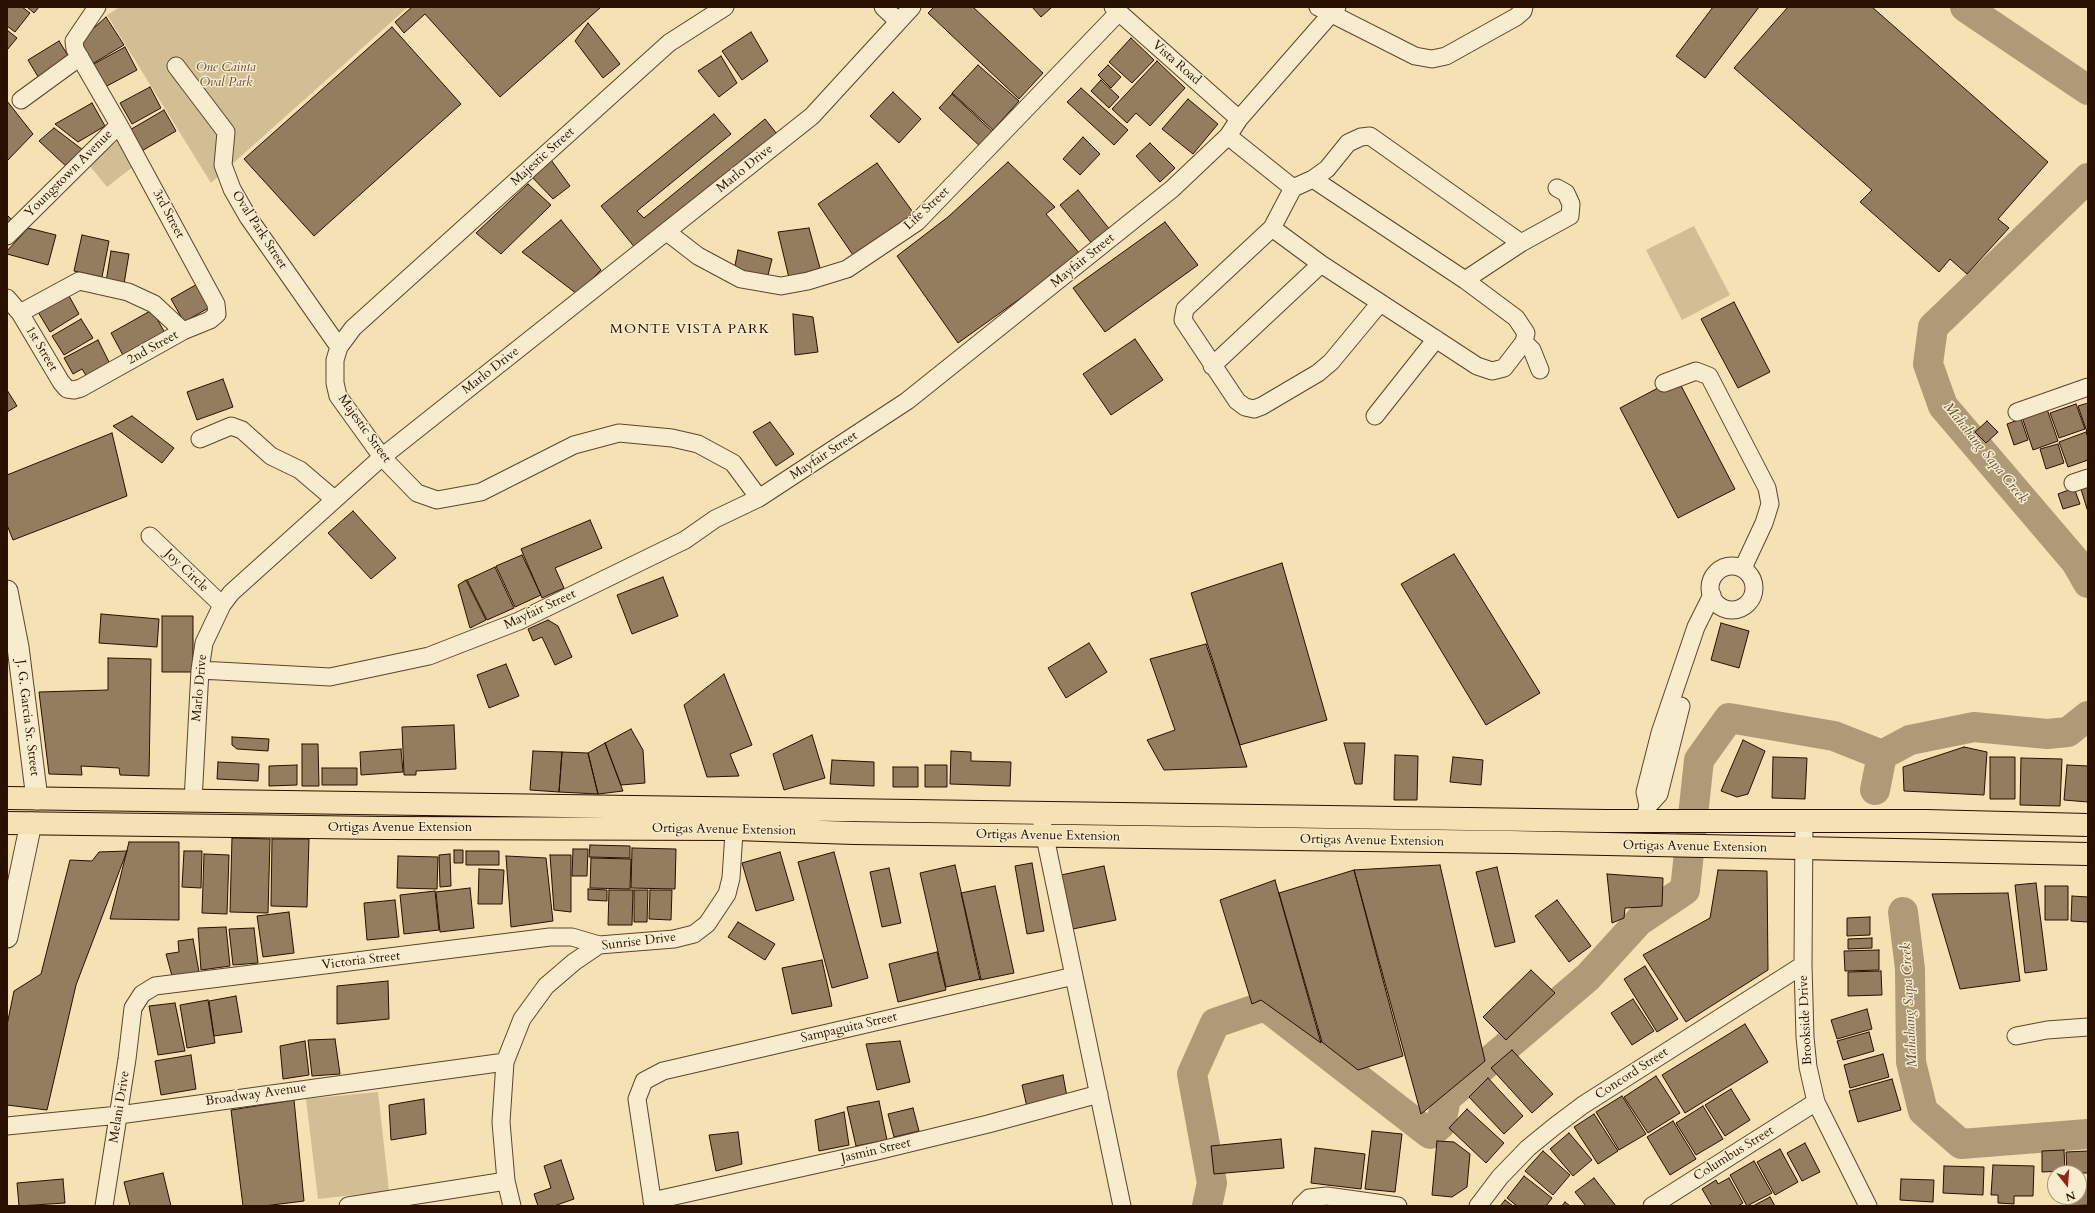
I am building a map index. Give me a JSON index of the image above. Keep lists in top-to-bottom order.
{
  "streets": {
    "main road": ["Ortigas Avenue Extension"],
    "street": [
      "Vista Road",
      "Majestic Street",
      "Marlo Drive",
      "Youngstown Avenue",
      "Life Street",
      "3rd Street",
      "Oval Park Street",
      "Mayfair Street",
      "2nd Street",
      "1st Street",
      "Joy Circle",
      "J. G. Garcia Sr. Street",
      "Sunrise Drive",
      "Victoria Street",
      "Brookside Drive",
      "Sampaguita Street",
      "Concord Street",
      "Broadway Avenue",
      "Melani Drive",
      "Jasmin Street",
      "Columbus Street"
    ]
  },
  "crossings": [
    ["Vista Road", "Life Street"],
    ["Vista Road", "Mayfair Street"],
    ["Majestic Street", "Marlo Drive"],
    ["Majestic Street", "Oval Park Street"],
    ["Majestic Street", "Mayfair Street"],
    ["Marlo Drive", "Life Street"],
    ["Marlo Drive", "Mayfair Street"],
    ["Marlo Drive", "Joy Circle"],
    ["Marlo Drive", "Ortigas Avenue Extension"],
    ["Youngstown Avenue", "3rd Street"],
    ["3rd Street", "2nd Street"],
    ["2nd Street", "1st Street"],
    ["J. G. Garcia Sr. Street", "Ortigas Avenue Extension"],
    ["Ortigas Avenue Extension", "Sunrise Drive"],
    ["Ortigas Avenue Extension", "Brookside Drive"],
    ["Sunrise Drive", "Victoria Street"],
    ["Sunrise Drive", "Broadway Avenue"],
    ["Victoria Street", "Melani Drive"],
    ["Brookside Drive", "Concord Street"],
    ["Brookside Drive", "Columbus Street"],
    ["Sampaguita Street", "Jasmin Street"],
    ["Broadway Avenue", "Melani Drive"]
  ],
  "districts": ["MONTE VISTA PARK"],
  "water": ["Mahabang Sapa Creek"],
  "parks": ["One Cainta Oval Park"],
  "north": "bottom"
}
